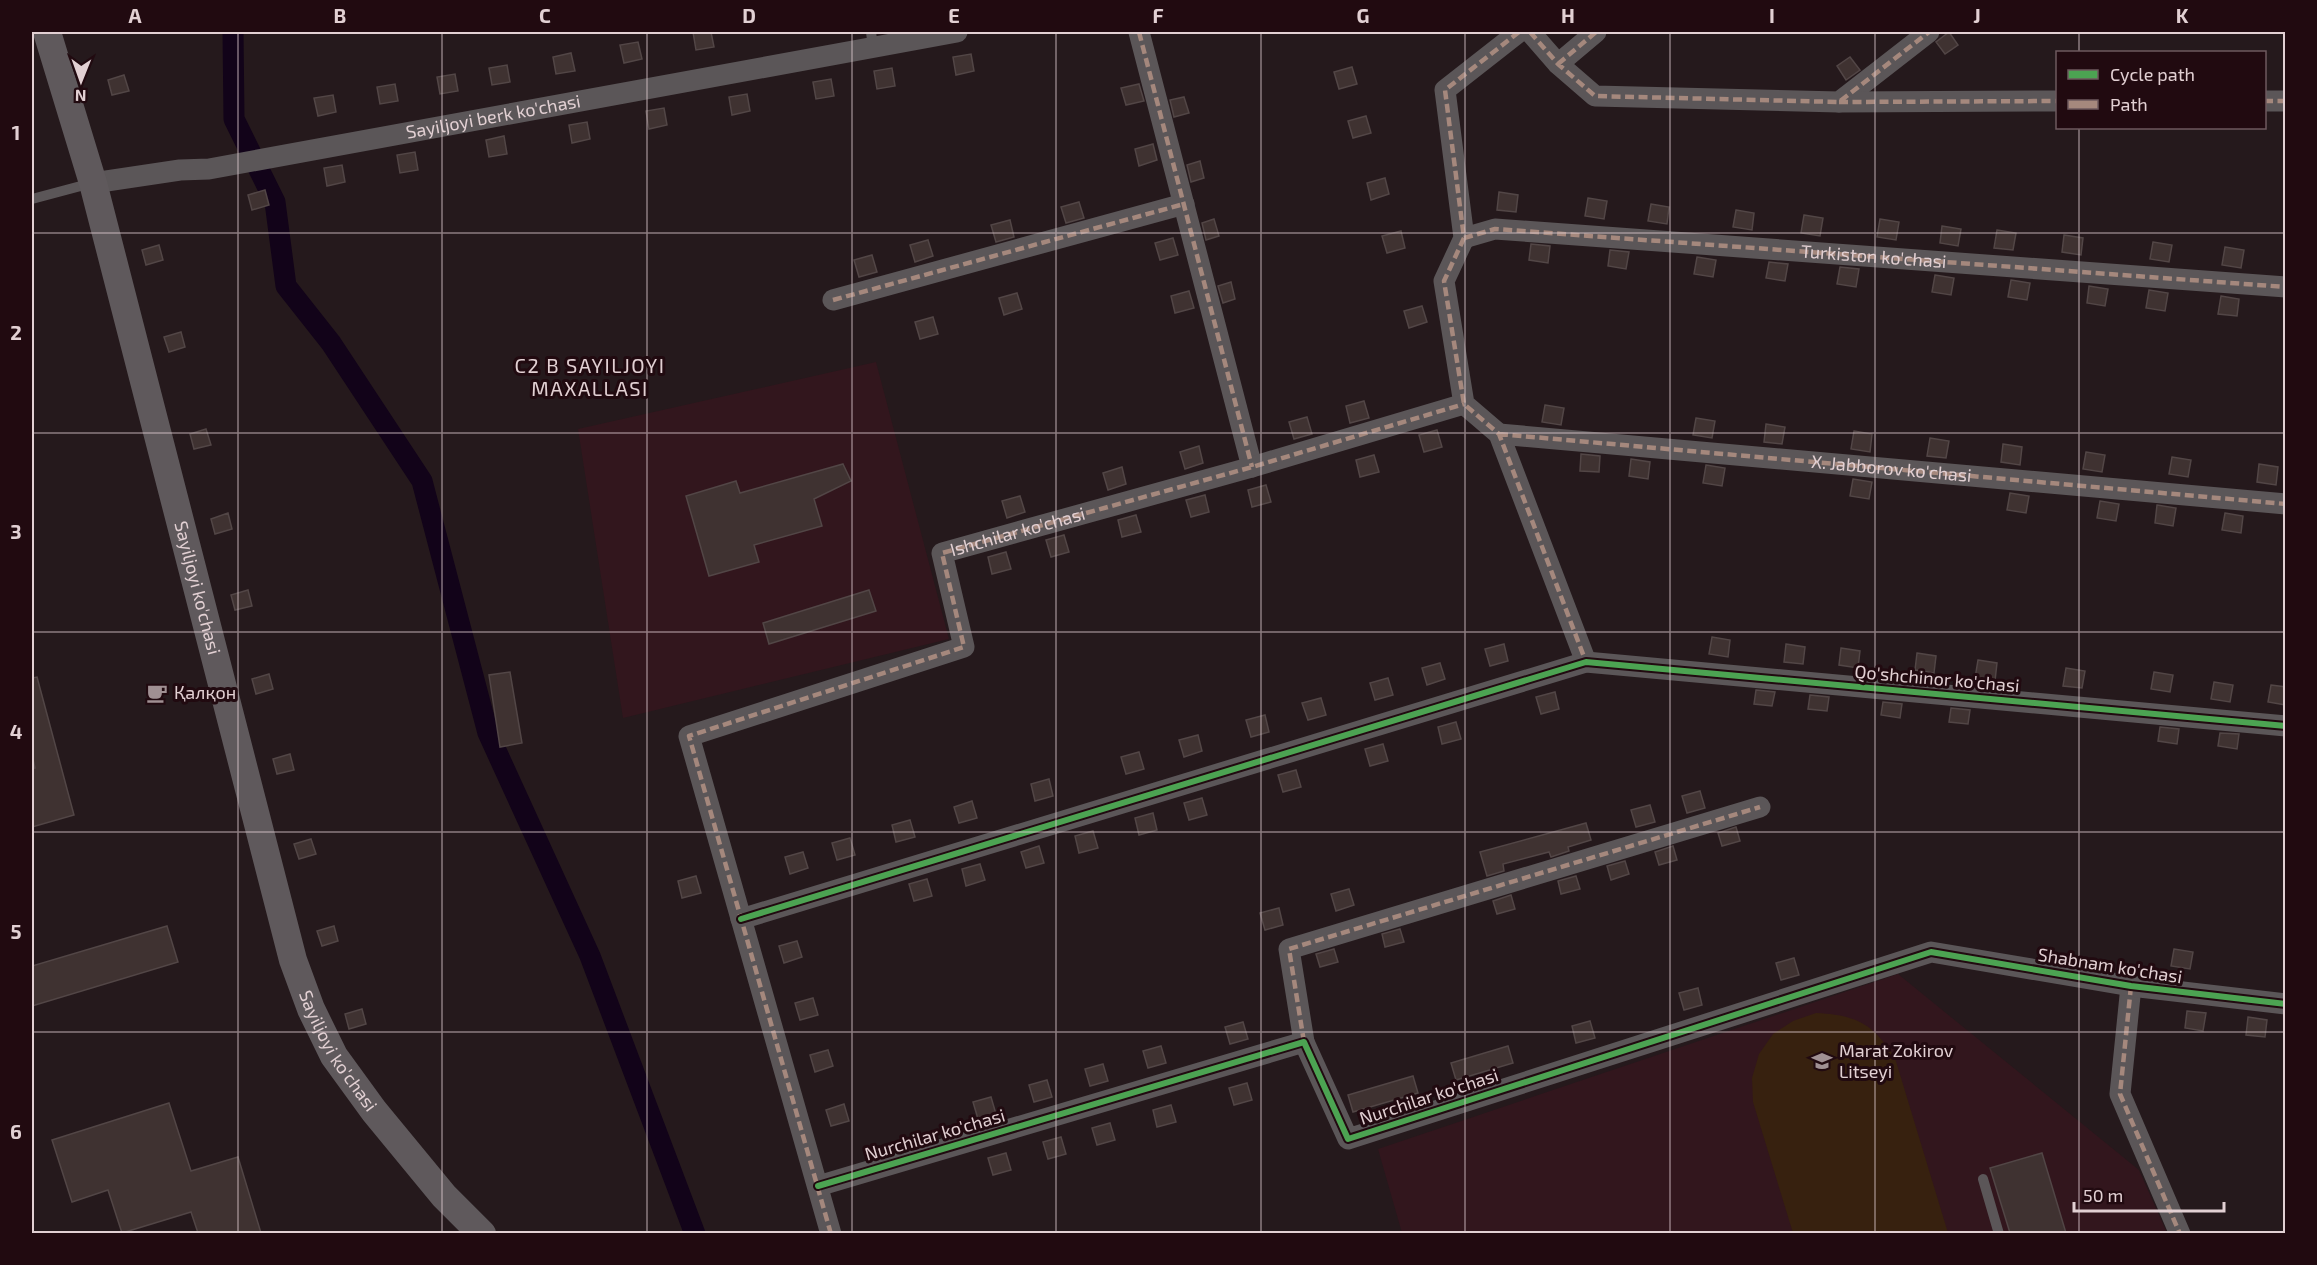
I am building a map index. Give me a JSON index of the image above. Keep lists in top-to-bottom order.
{
  "streets": {
    "main road": ["Sayiljoyi ko'chasi"],
    "street": [
      "Sayiljoyi berk ko'chasi",
      "Turkiston ko'chasi",
      "X. Jabborov ko'chasi",
      "Ishchilar ko'chasi",
      "Qo'shchinor ko'chasi",
      "Shabnam ko'chasi",
      "Nurchilar ko'chasi"
    ]
  },
  "crossings": [
    ["Sayiljoyi berk ko'chasi", "Sayiljoyi ko'chasi"],
    ["Shabnam ko'chasi", "Nurchilar ko'chasi"]
  ],
  "districts": ["C2 B SAYILJOYI MAXALLASI"],
  "places": {
    "cafe": ["Қалқон"],
    "school or university": ["Marat Zokirov Litseyi"]
  },
  "legend": ["Cycle path", "Path"],
  "scale_bar": "50 m",
  "north": "bottom",
  "grid": {
    "columns": [
      "A",
      "B",
      "C",
      "D",
      "E",
      "F",
      "G",
      "H",
      "I",
      "J",
      "K"
    ],
    "rows": [
      "1",
      "2",
      "3",
      "4",
      "5",
      "6"
    ]
  }
}
